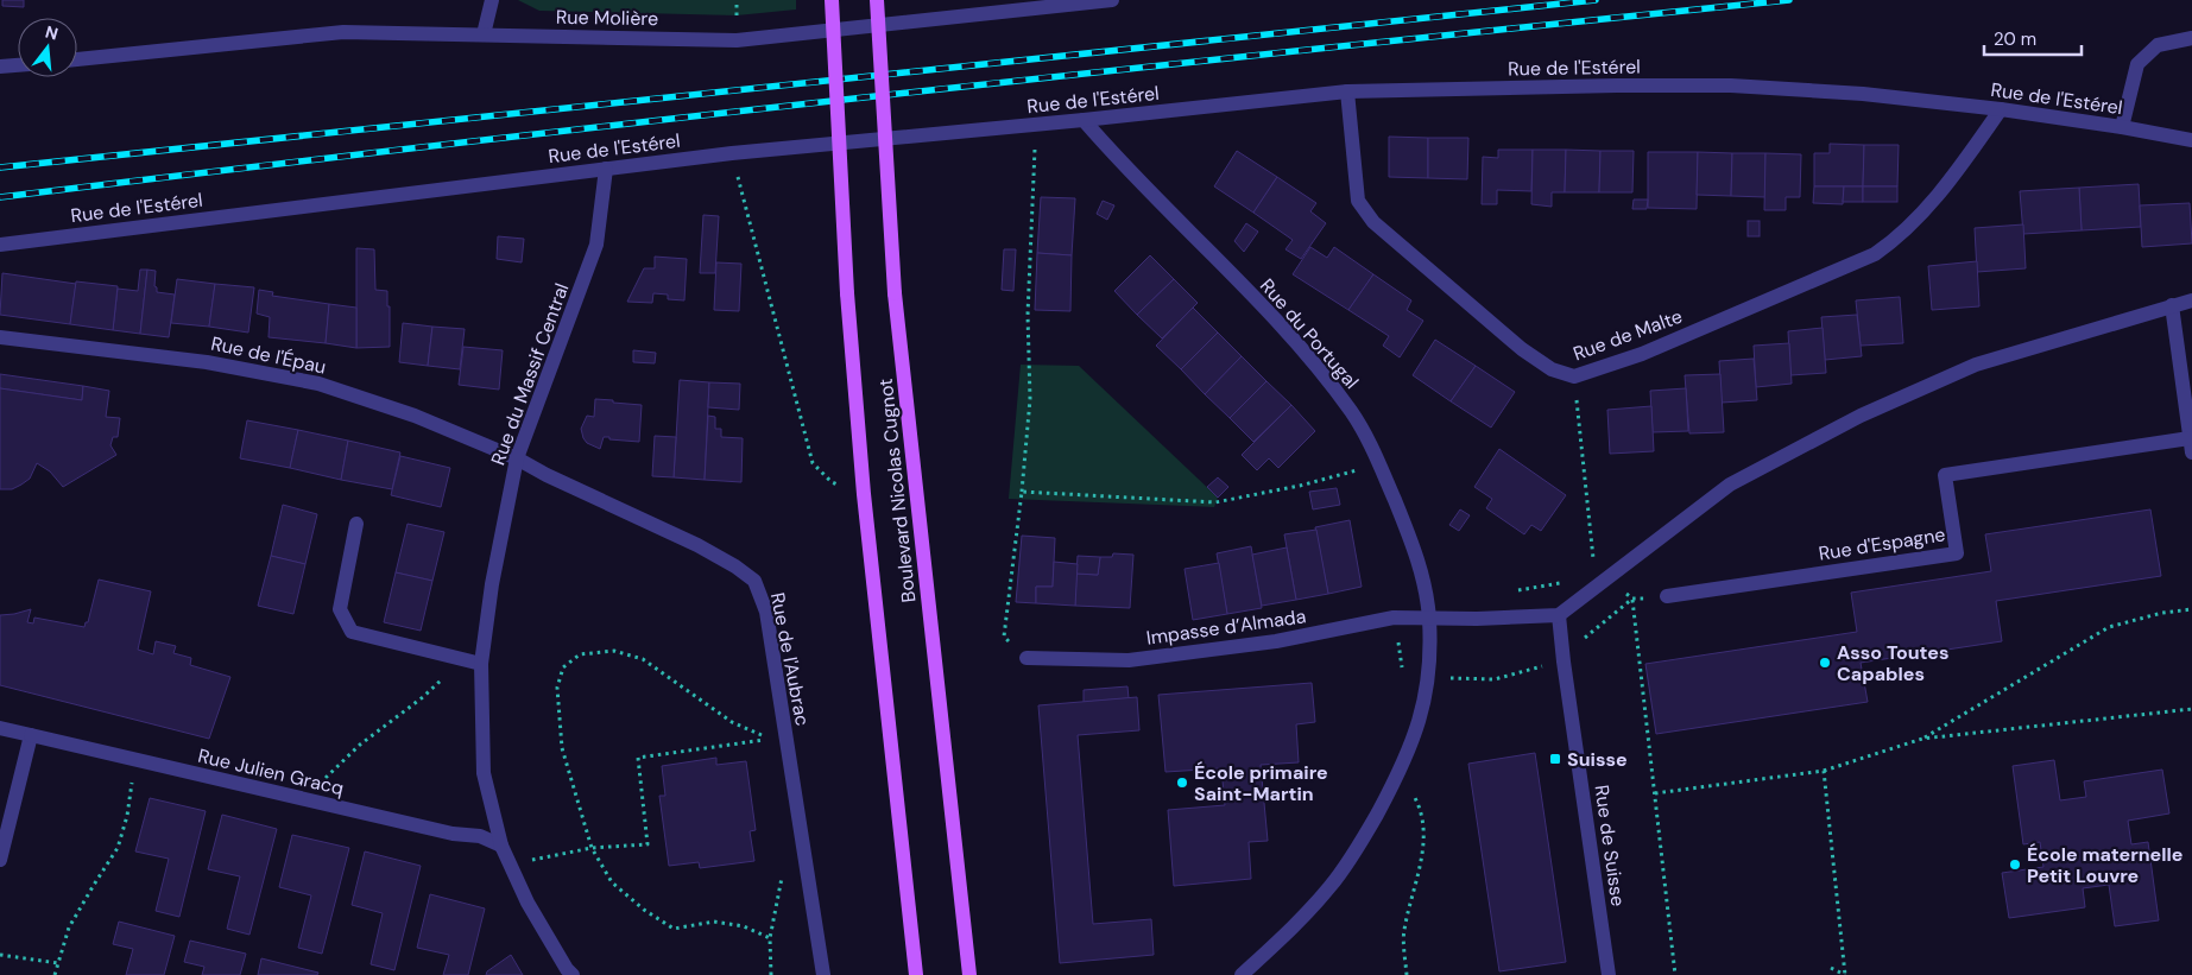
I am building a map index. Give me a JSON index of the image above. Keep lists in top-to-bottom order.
{
  "streets": {
    "main road": ["Boulevard Nicolas Cugnot"],
    "street": [
      "Rue Molière",
      "Rue de l'Estérel",
      "Rue du Portugal",
      "Rue de Malte",
      "Rue de l'Épau",
      "Rue du Massif Central",
      "Rue d'Espagne",
      "Impasse d’Almada",
      "Rue de l'Aubrac",
      "Rue Julien Gracq",
      "Rue de Suisse"
    ]
  },
  "crossings": [
    ["Rue de l'Estérel", "Rue du Portugal"],
    ["Rue de l'Estérel", "Rue de Malte"],
    ["Rue de l'Estérel", "Rue du Massif Central"],
    ["Rue du Portugal", "Impasse d’Almada"],
    ["Rue de l'Épau", "Rue du Massif Central"],
    ["Rue de l'Épau", "Rue de l'Aubrac"],
    ["Rue du Massif Central", "Rue de l'Aubrac"],
    ["Rue du Massif Central", "Rue Julien Gracq"],
    ["Impasse d’Almada", "Rue de Suisse"]
  ],
  "places": {
    "other": ["Asso Toutes Capables", "École primaire Saint-Martin", "École maternelle Petit Louvre"],
    "transit": ["Suisse"]
  },
  "scale_bar": "20 m",
  "north": "top"
}
